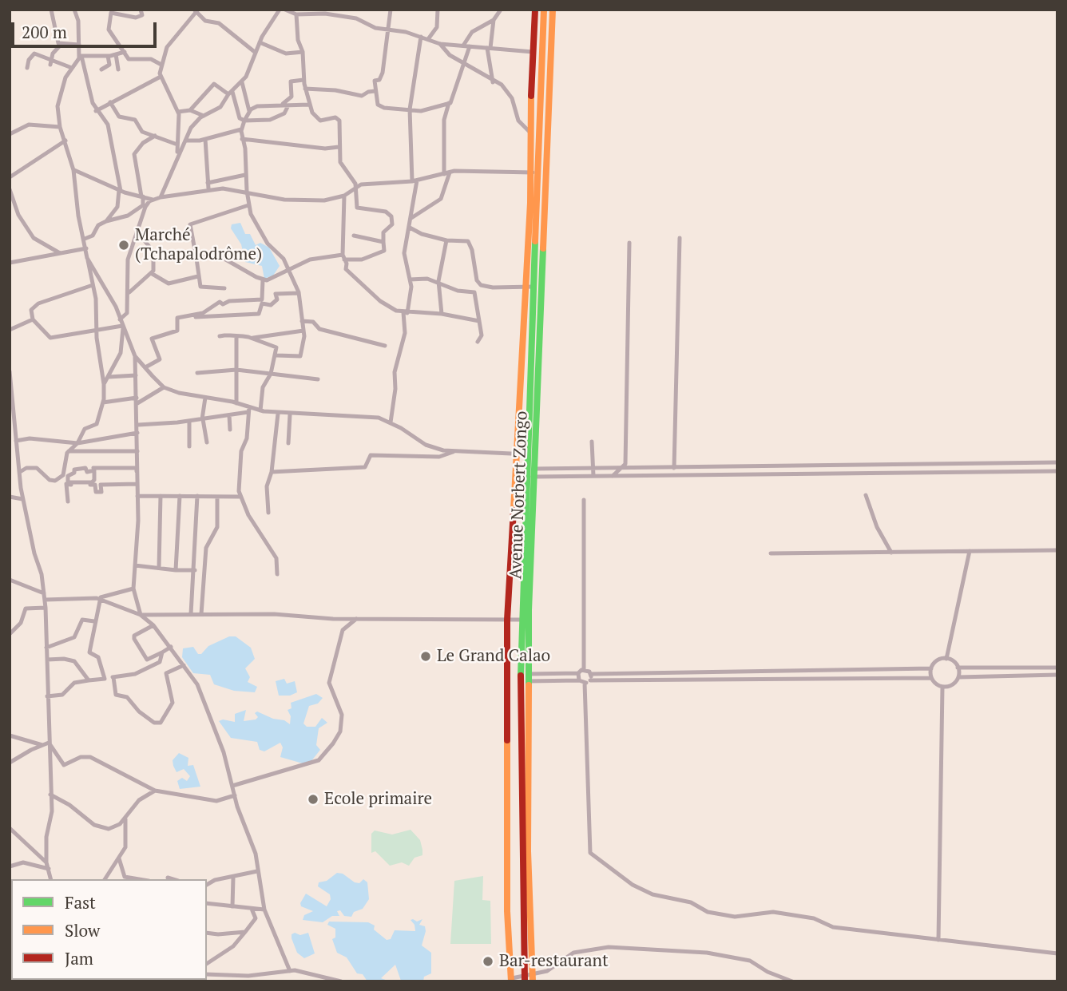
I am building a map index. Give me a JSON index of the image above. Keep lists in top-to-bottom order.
{
  "streets": {
    "main road": ["Avenue Norbert Zongo"]
  },
  "places": [
    "Marché (Tchapalodrôme)",
    "Le Grand Calao",
    "Ecole primaire",
    "Bar-restaurant"
  ],
  "legend": ["Fast", "Slow", "Jam"],
  "scale_bar": "200 m"
}
